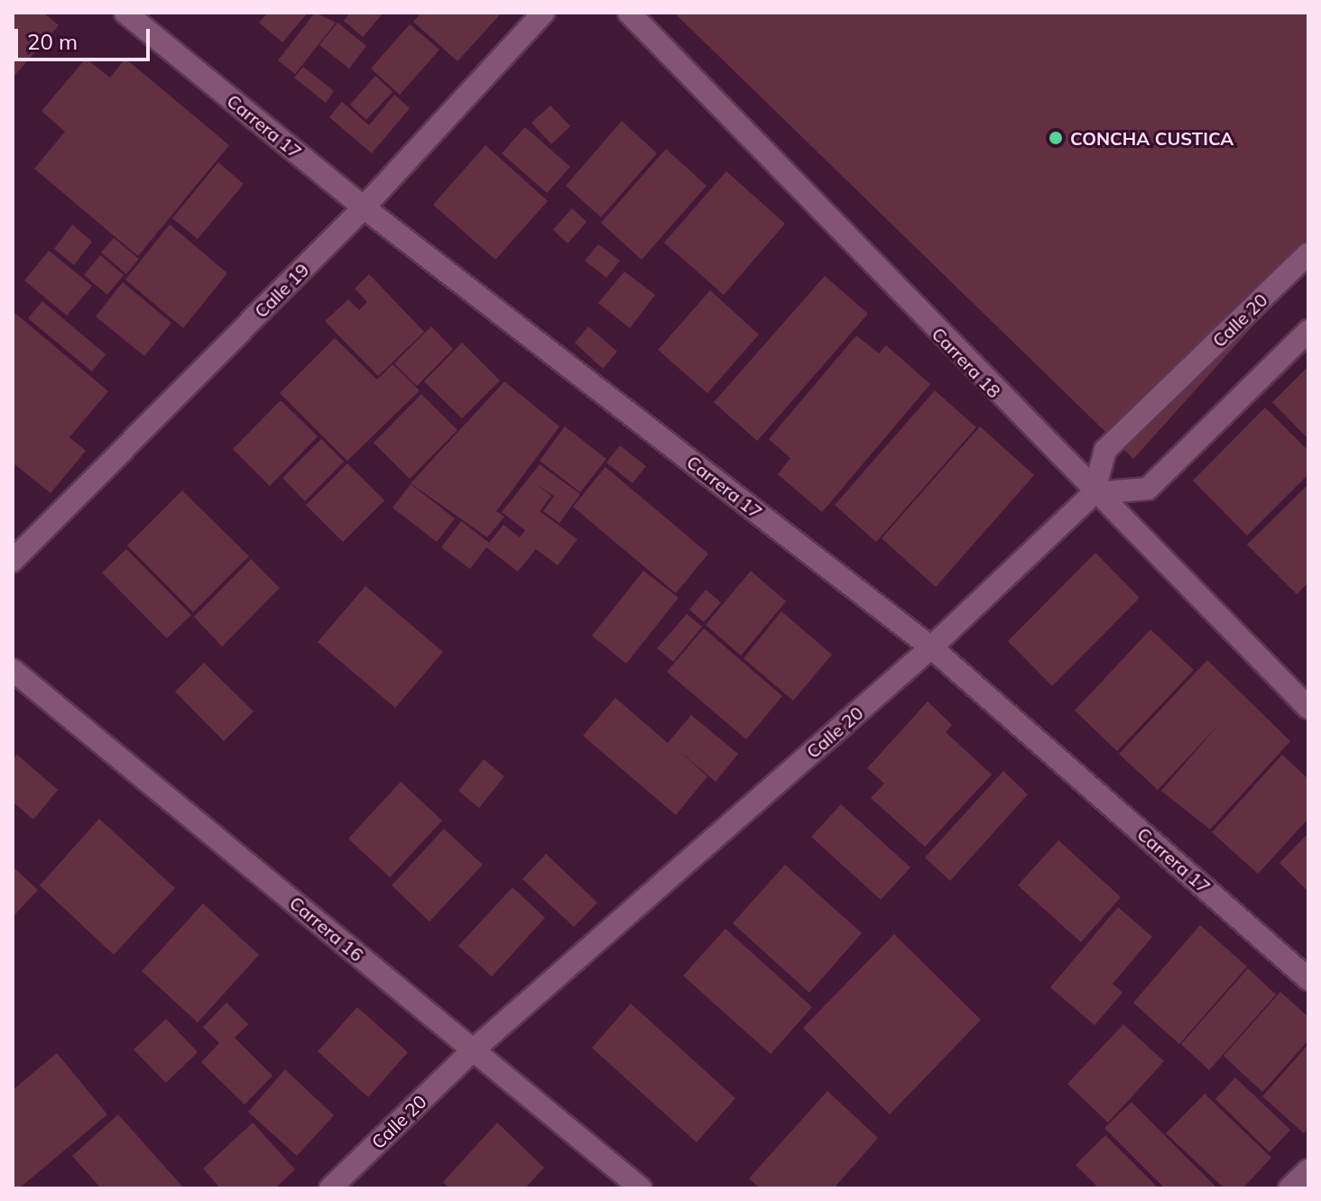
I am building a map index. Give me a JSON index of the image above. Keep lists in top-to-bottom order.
{
  "streets": {
    "street": [
      "Carrera 17",
      "Calle 19",
      "Calle 20",
      "Carrera 18",
      "Carrera 16"
    ]
  },
  "crossings": [
    ["Carrera 17", "Calle 19"],
    ["Carrera 17", "Calle 20"],
    ["Calle 20", "Carrera 18"],
    ["Calle 20", "Carrera 16"]
  ],
  "places": ["CONCHA CUSTICA"],
  "scale_bar": "20 m"
}
